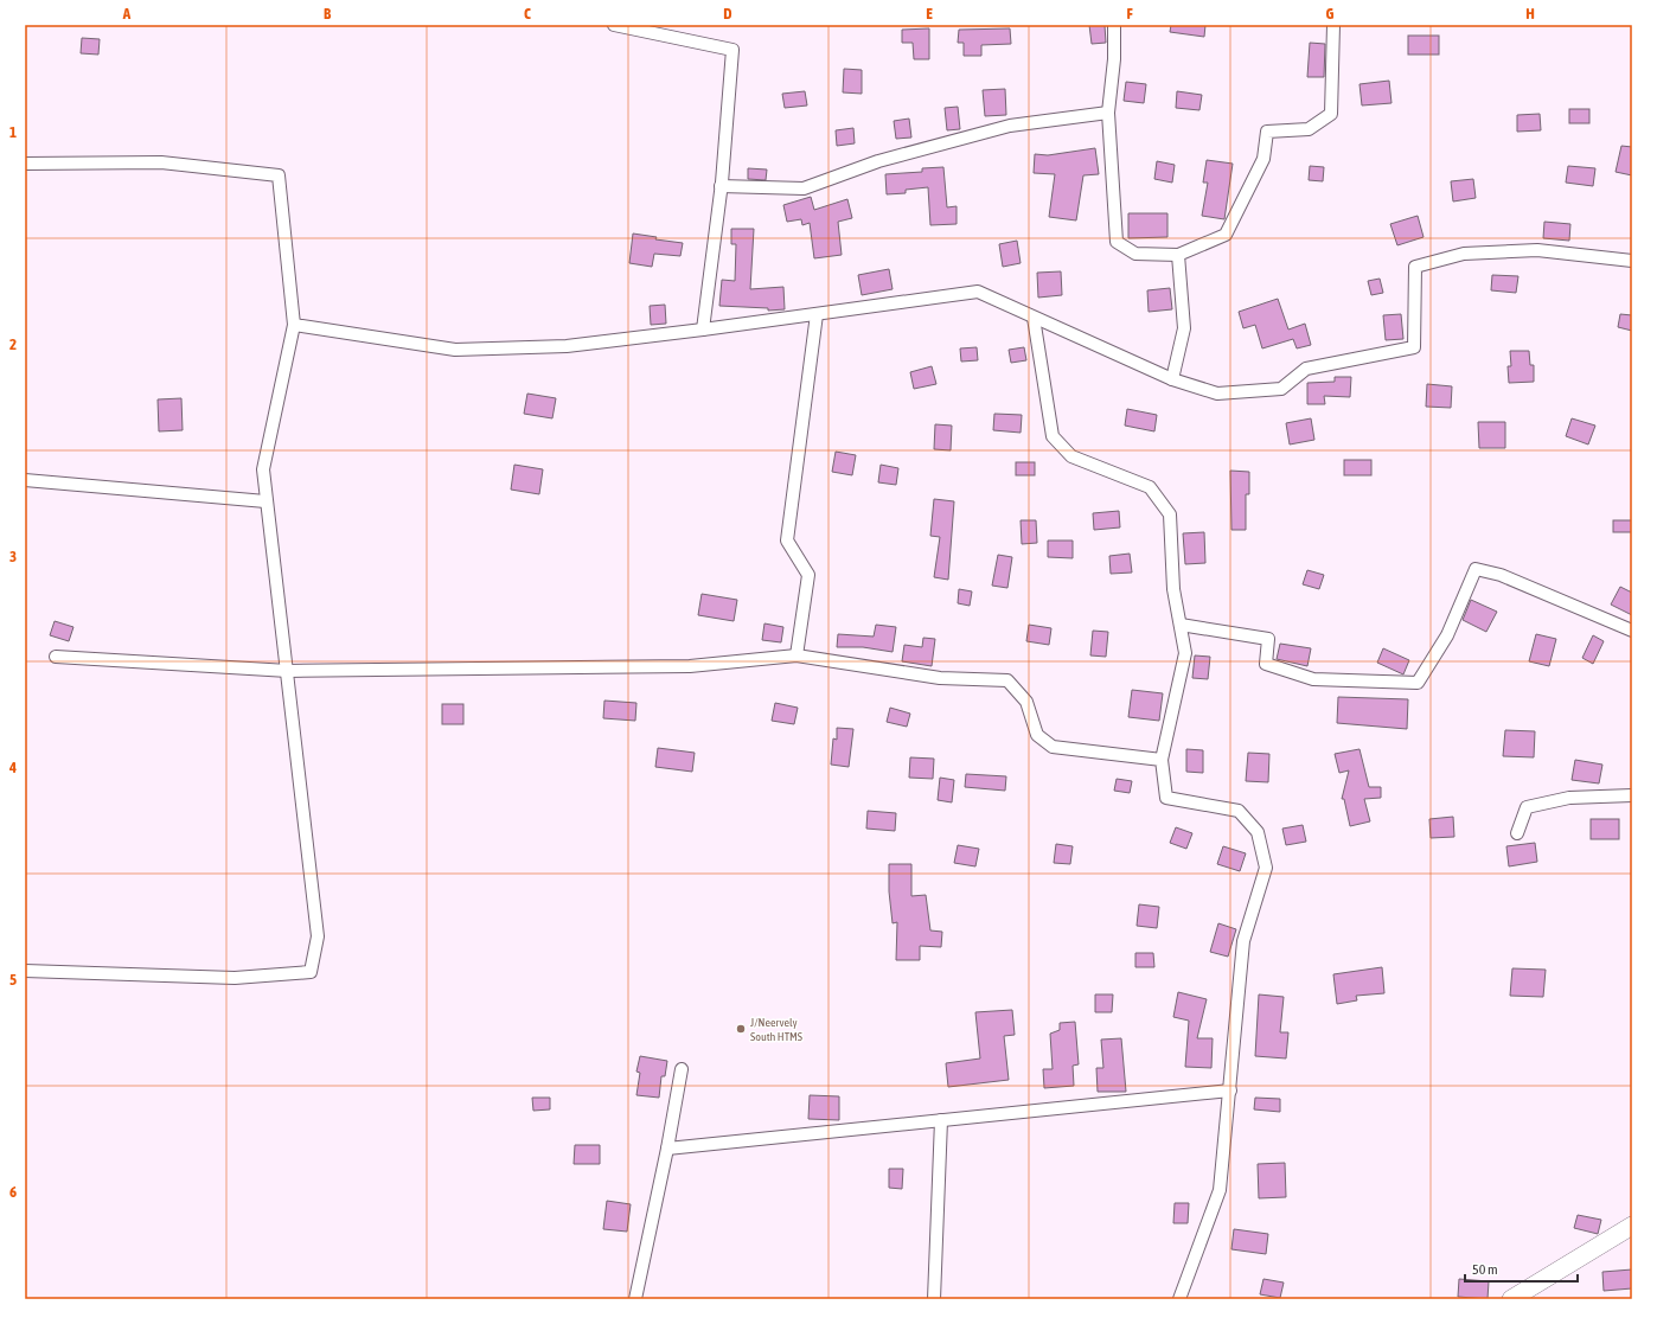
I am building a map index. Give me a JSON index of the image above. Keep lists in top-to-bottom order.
{
  "places": ["J/Neervely South HTMS"],
  "scale_bar": "50 m",
  "grid": {
    "columns": [
      "A",
      "B",
      "C",
      "D",
      "E",
      "F",
      "G",
      "H"
    ],
    "rows": [
      "1",
      "2",
      "3",
      "4",
      "5",
      "6"
    ]
  }
}
